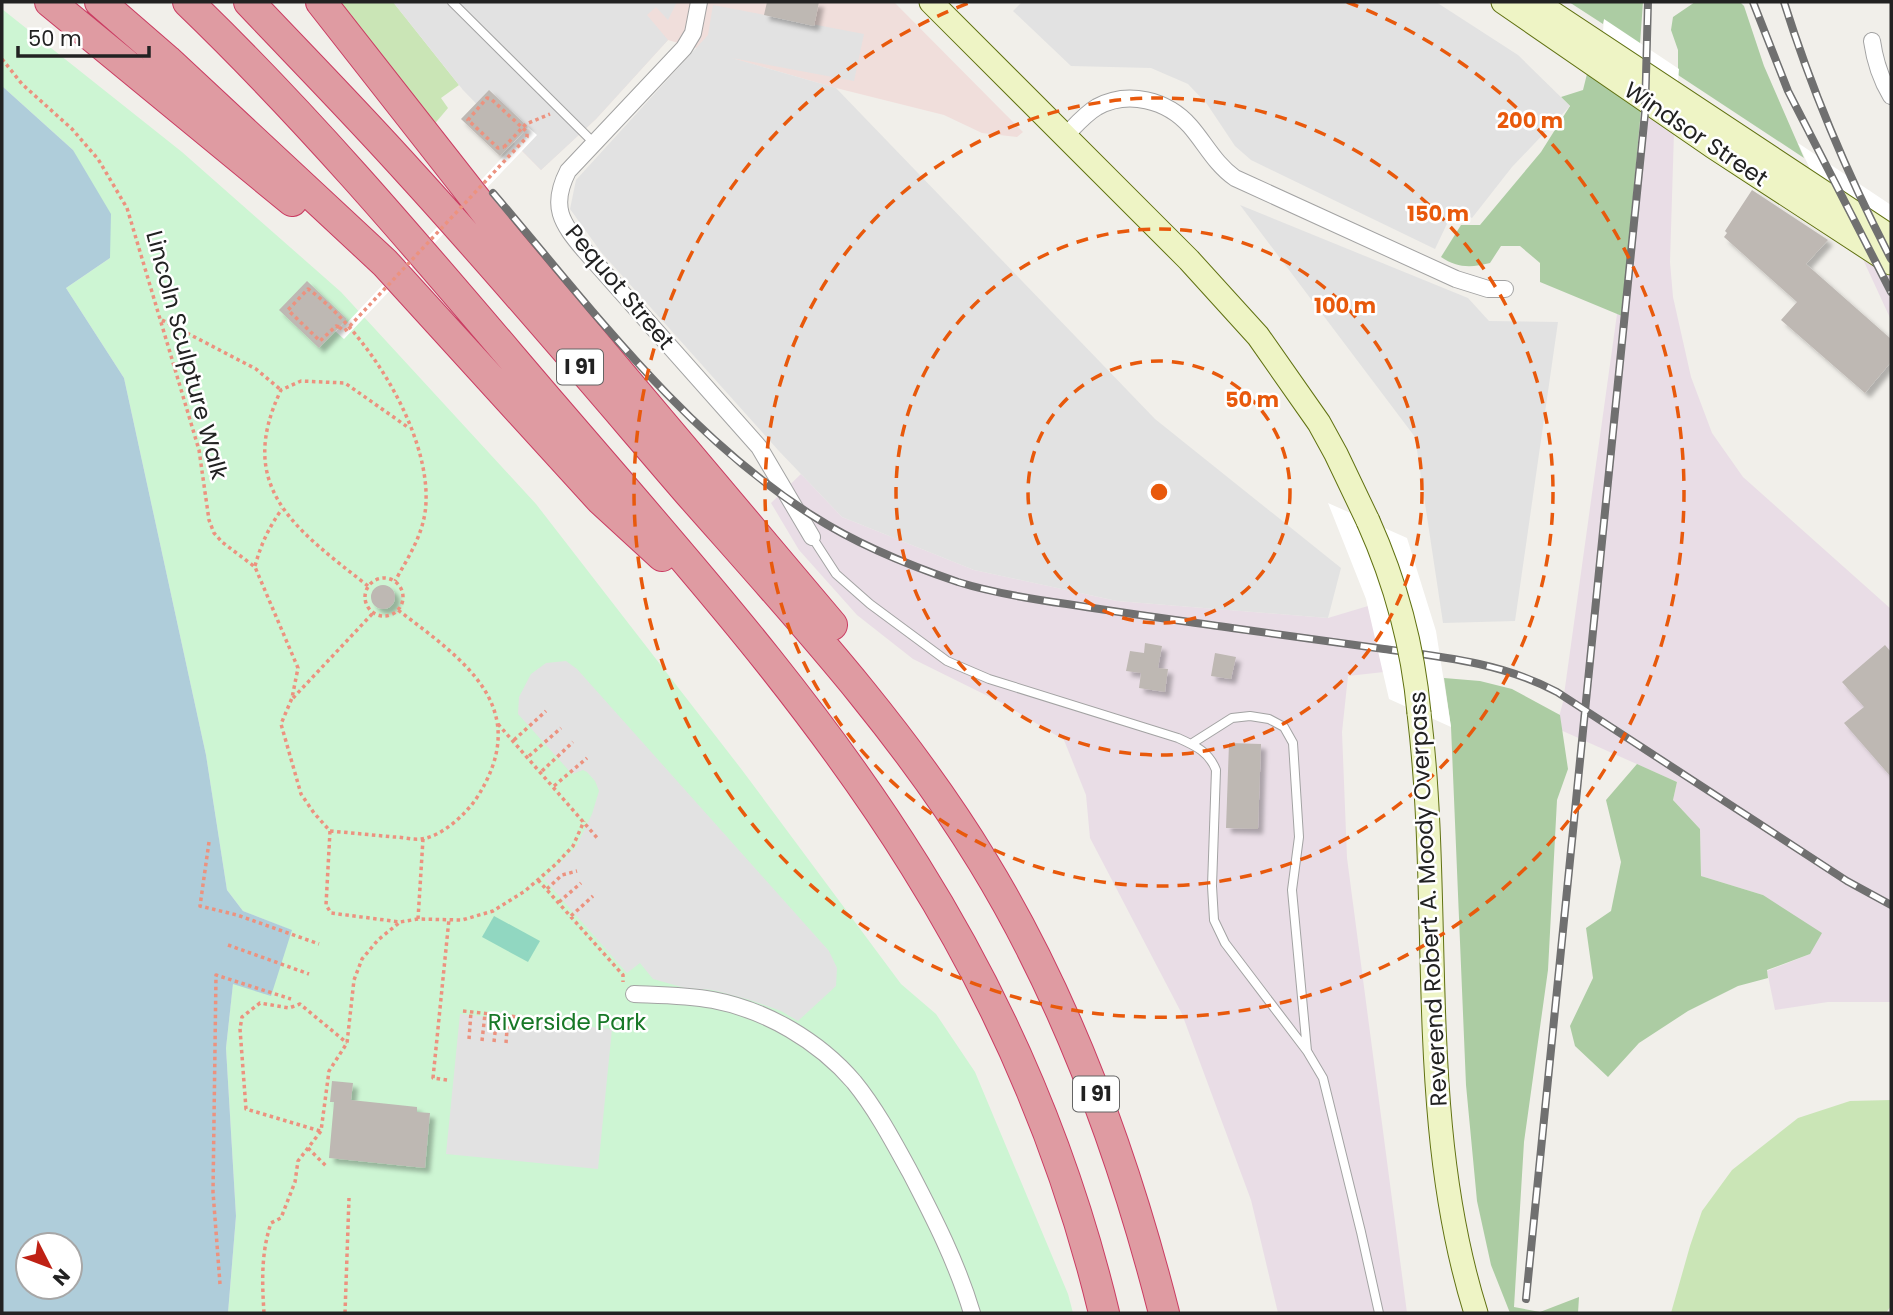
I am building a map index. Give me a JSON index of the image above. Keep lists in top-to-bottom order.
{
  "streets": {
    "highway": ["I 91"],
    "main road": ["Windsor Street", "Reverend Robert A. Moody Overpass"],
    "street": ["Pequot Street"],
    "path": ["Lincoln Sculpture Walk"]
  },
  "parks": ["Riverside Park"],
  "scale_bar": "50 m",
  "north": "bottom right",
  "rings": [
    "200 m",
    "150 m",
    "100 m",
    "50 m"
  ]
}
